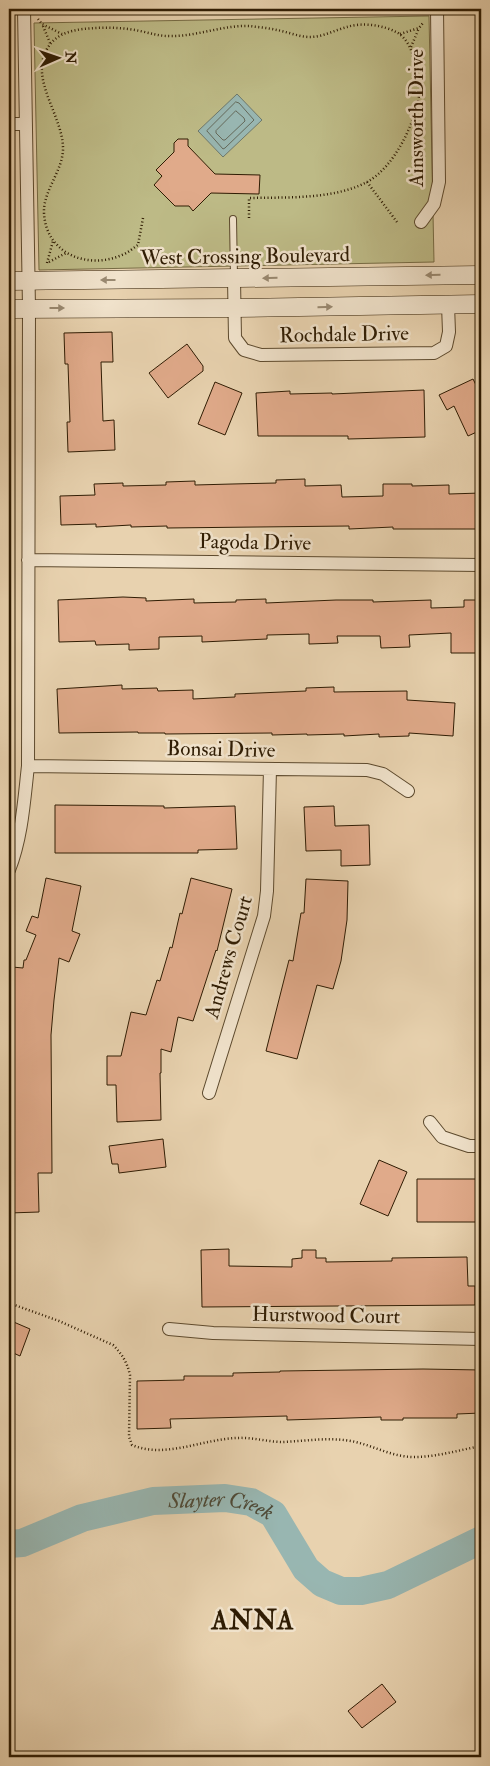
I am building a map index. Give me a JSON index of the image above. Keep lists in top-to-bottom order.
{
  "streets": {
    "street": [
      "Ainsworth Drive",
      "West Crossing Boulevard",
      "Rochdale Drive",
      "Pagoda Drive",
      "Bonsai Drive",
      "Andrews Court",
      "Hurstwood Court"
    ]
  },
  "crossings": [
    ["Bonsai Drive", "Andrews Court"]
  ],
  "districts": ["ANNA"],
  "water": ["Slayter Creek"],
  "north": "right"
}
